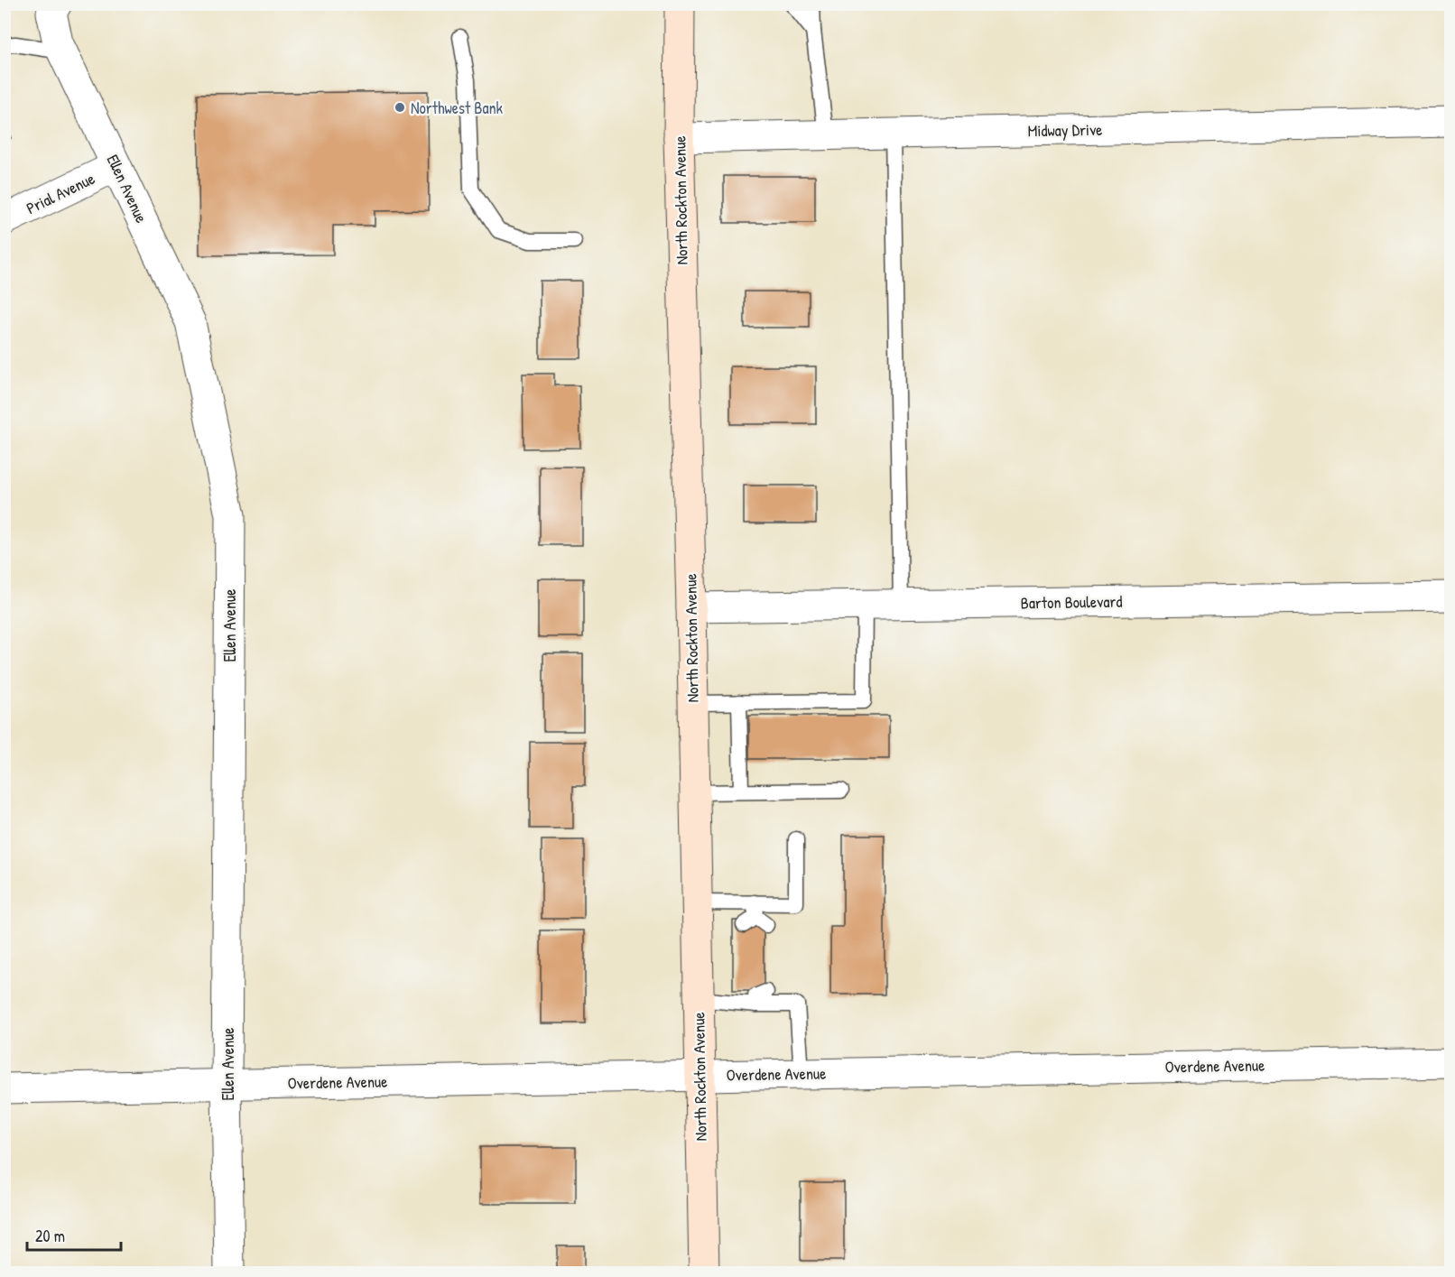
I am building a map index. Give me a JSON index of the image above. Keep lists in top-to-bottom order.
{
  "streets": {
    "main road": ["North Rockton Avenue"],
    "street": [
      "Midway Drive",
      "Ellen Avenue",
      "Prial Avenue",
      "Barton Boulevard",
      "Overdene Avenue"
    ]
  },
  "crossings": [
    ["Midway Drive", "North Rockton Avenue"],
    ["Ellen Avenue", "Prial Avenue"],
    ["Ellen Avenue", "Overdene Avenue"],
    ["North Rockton Avenue", "Barton Boulevard"],
    ["North Rockton Avenue", "Overdene Avenue"]
  ],
  "places": ["Northwest Bank"],
  "scale_bar": "20 m"
}
